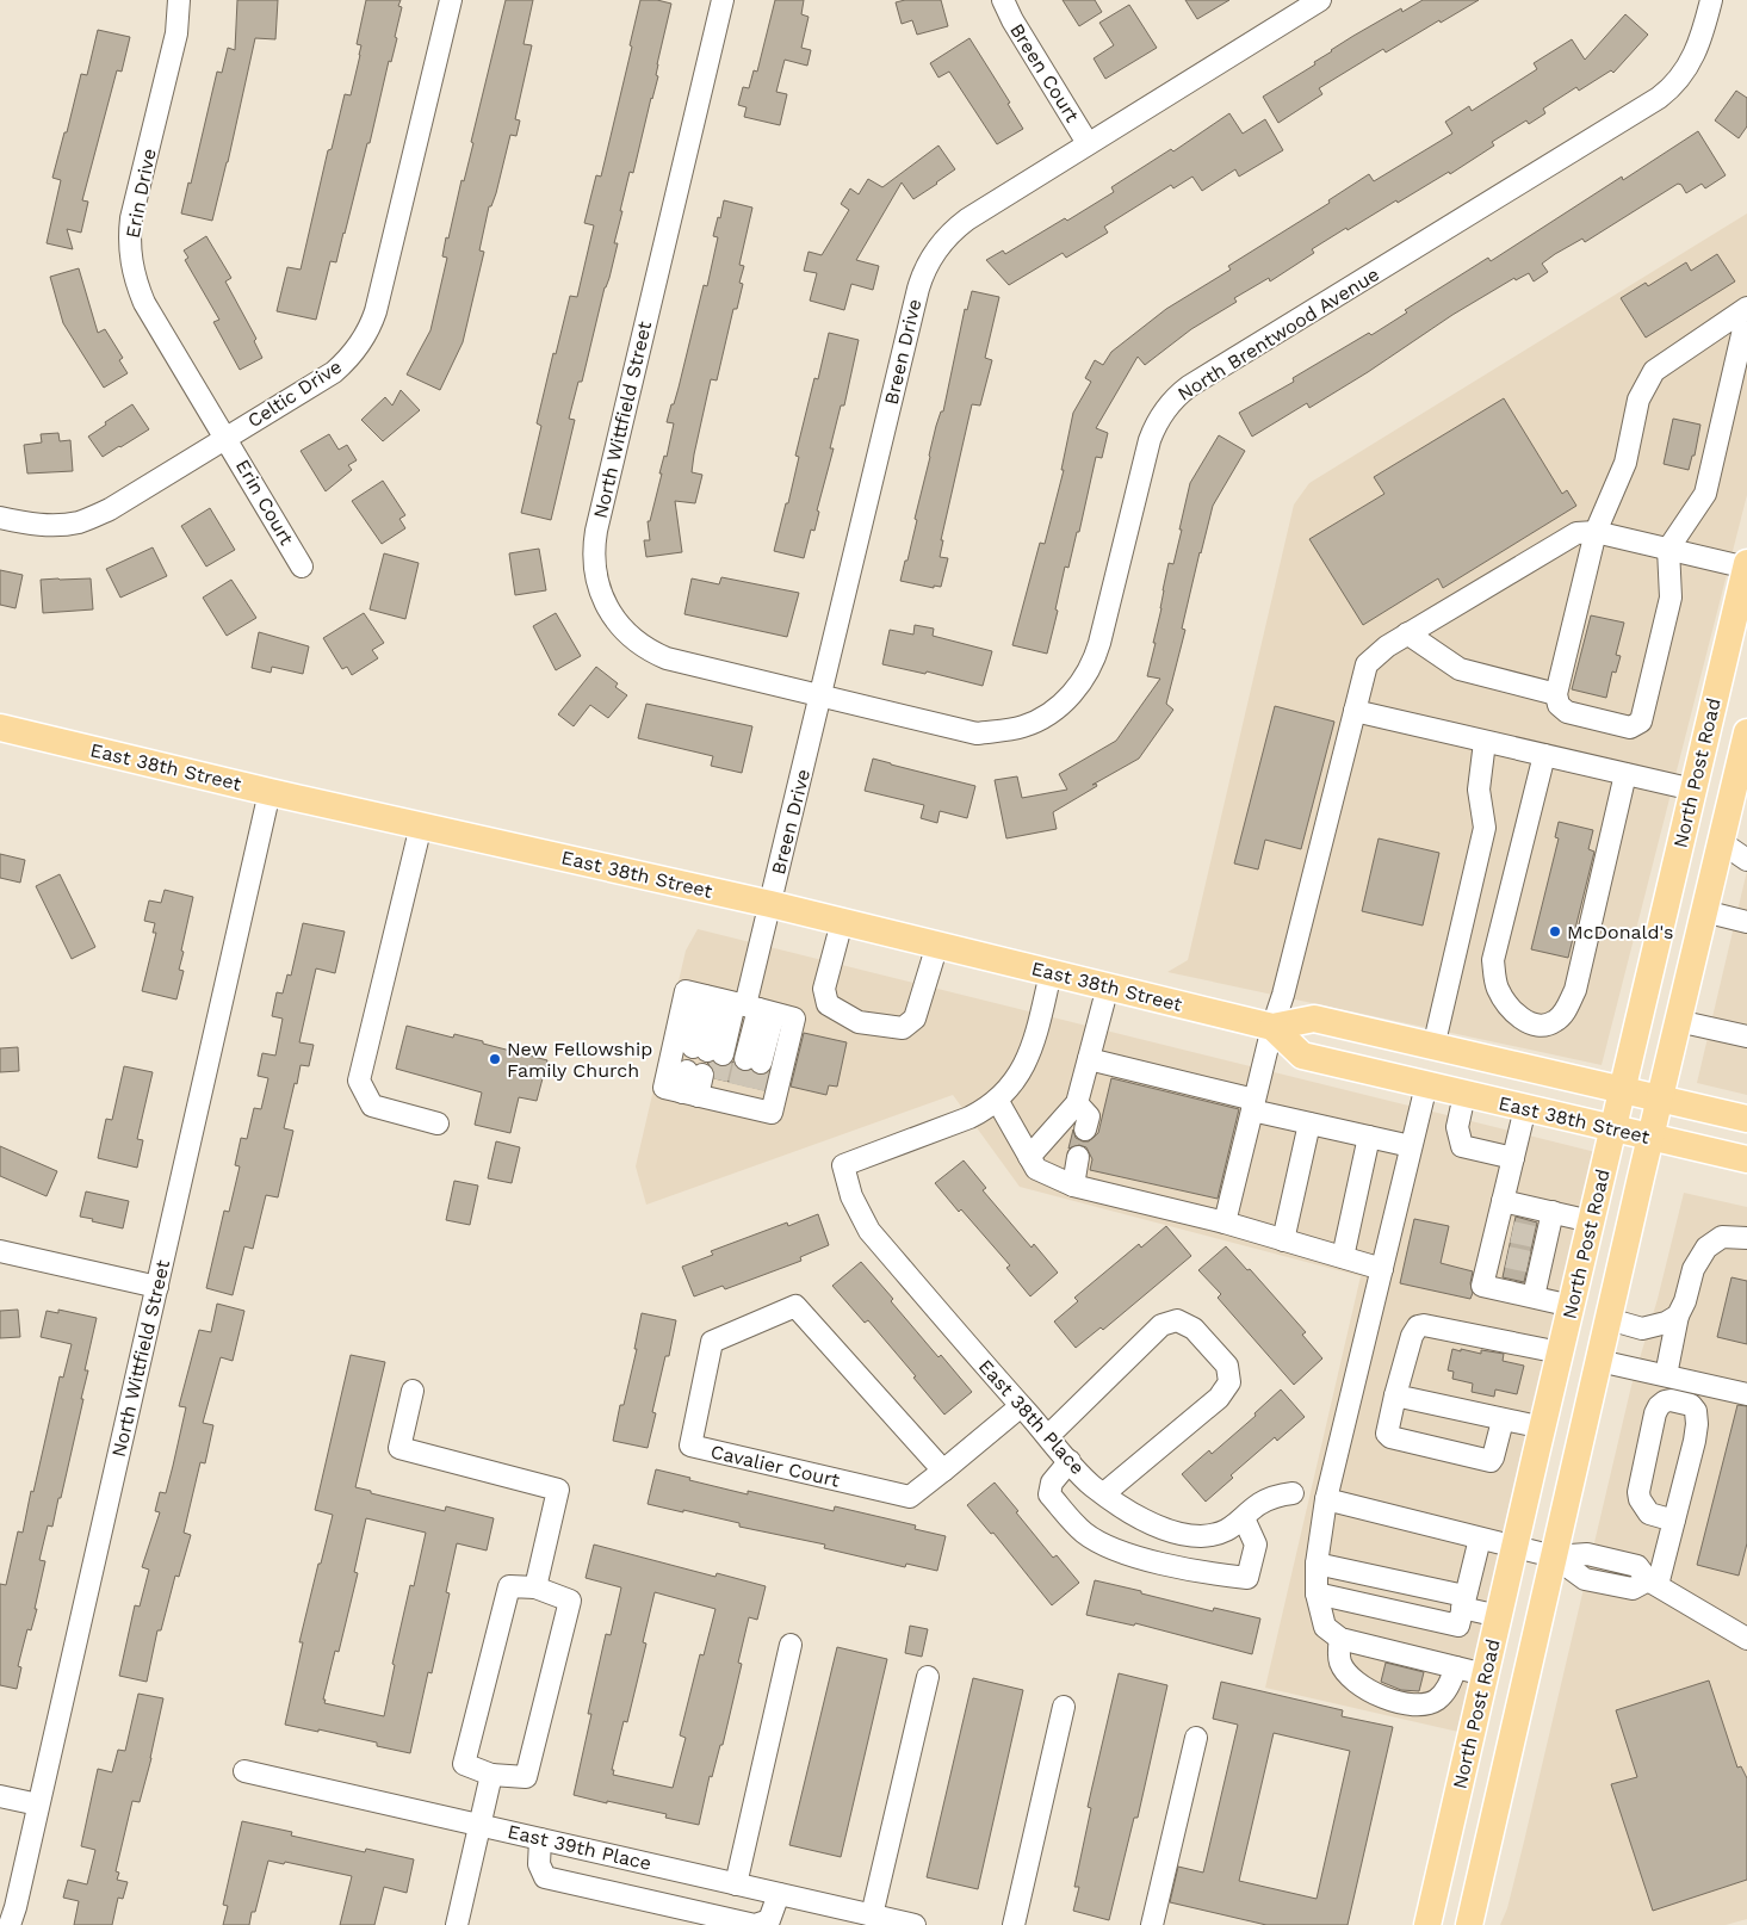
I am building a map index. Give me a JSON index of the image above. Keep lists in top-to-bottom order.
{
  "streets": {
    "main road": ["East 38th Street", "North Post Road"],
    "street": [
      "Breen Court",
      "Erin Drive",
      "North Brentwood Avenue",
      "Breen Drive",
      "Celtic Drive",
      "North Wittfield Street",
      "Erin Court",
      "East 38th Place",
      "Cavalier Court",
      "East 39th Place"
    ]
  },
  "crossings": [
    ["Breen Court", "Breen Drive"],
    ["Erin Drive", "Celtic Drive"],
    ["Erin Drive", "Erin Court"],
    ["North Brentwood Avenue", "Breen Drive"],
    ["North Brentwood Avenue", "North Wittfield Street"],
    ["Breen Drive", "North Wittfield Street"],
    ["Breen Drive", "East 38th Street"],
    ["Celtic Drive", "Erin Court"],
    ["North Wittfield Street", "East 38th Street"],
    ["East 38th Street", "North Post Road"],
    ["East 38th Place", "Cavalier Court"]
  ],
  "places": ["McDonald's", "New Fellowship Family Church"]
}
